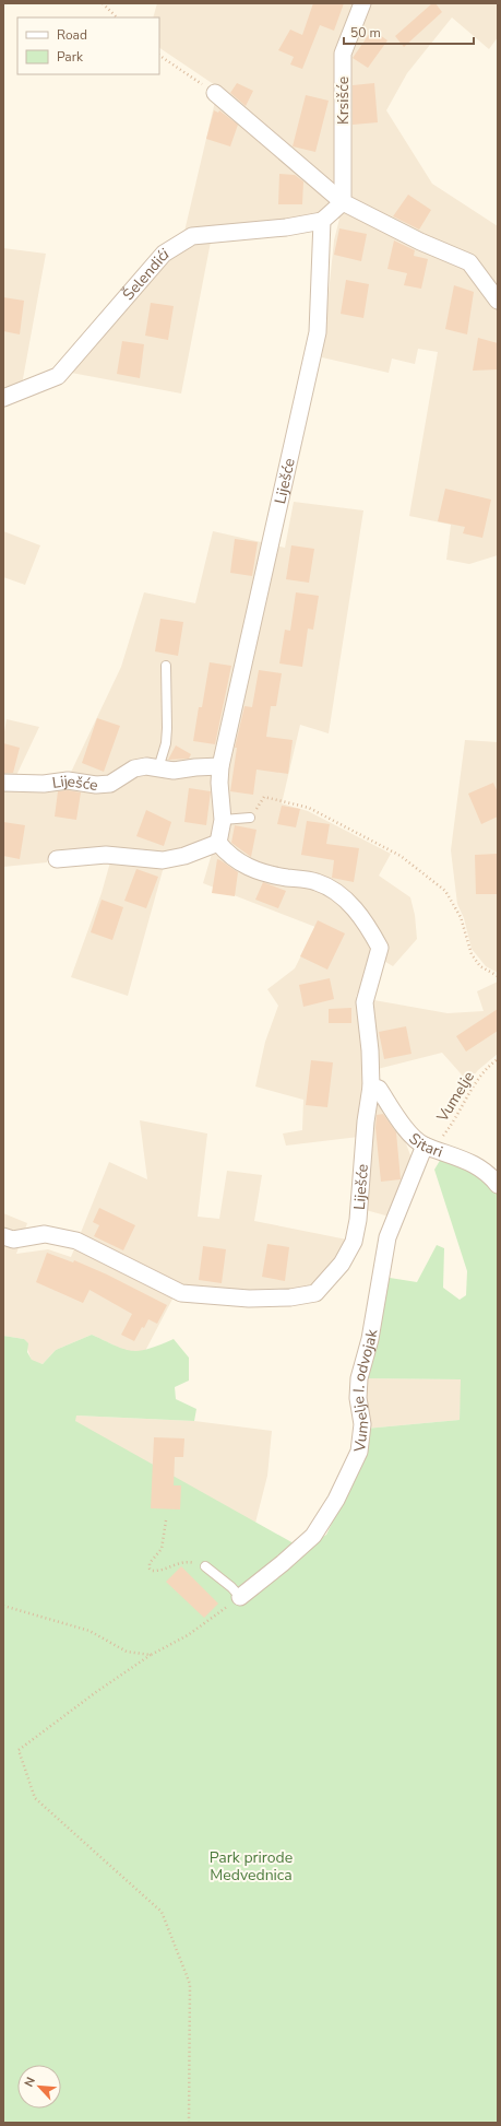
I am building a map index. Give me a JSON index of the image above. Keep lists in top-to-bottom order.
{
  "streets": {
    "street": [
      "Krsišće",
      "Šelendići",
      "Liješće",
      "Sitari",
      "Vumelje I. odvojak"
    ],
    "path": ["Vumelje"]
  },
  "crossings": [
    ["Šelendići", "Liješće"],
    ["Liješće", "Sitari"],
    ["Vumelje", "Sitari"],
    ["Vumelje", "Vumelje I. odvojak"],
    ["Sitari", "Vumelje I. odvojak"]
  ],
  "parks": ["Park prirode Medvednica"],
  "legend": ["Road", "Park"],
  "scale_bar": "50 m",
  "north": "top left"
}
